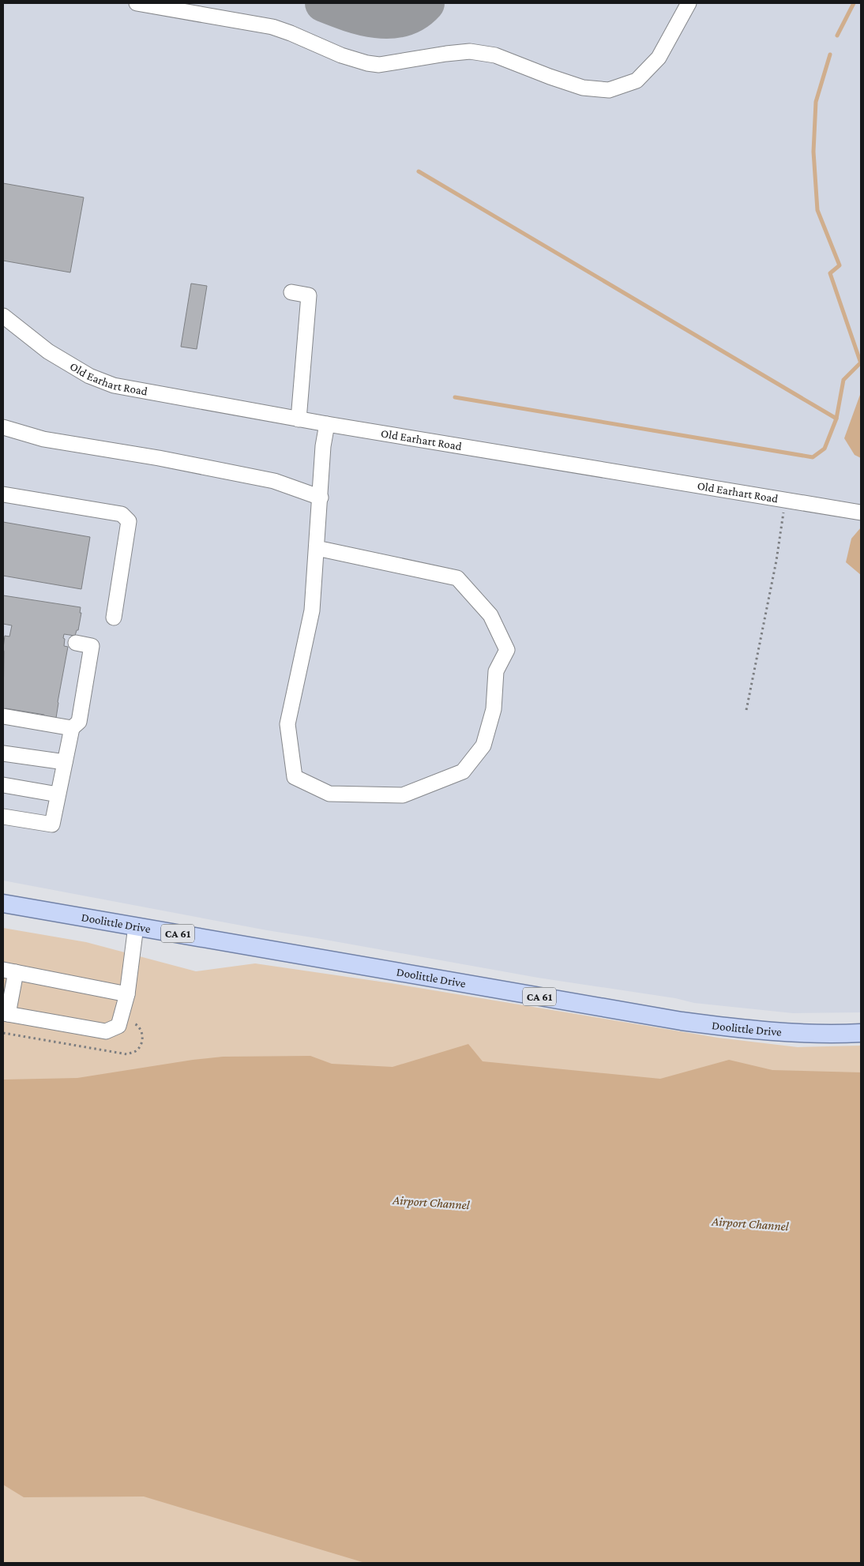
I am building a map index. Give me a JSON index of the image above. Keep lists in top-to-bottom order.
{
  "streets": {
    "main road": ["Doolittle Drive", "CA 61"],
    "street": ["Old Earhart Road"]
  },
  "water": ["Airport Channel"]
}
